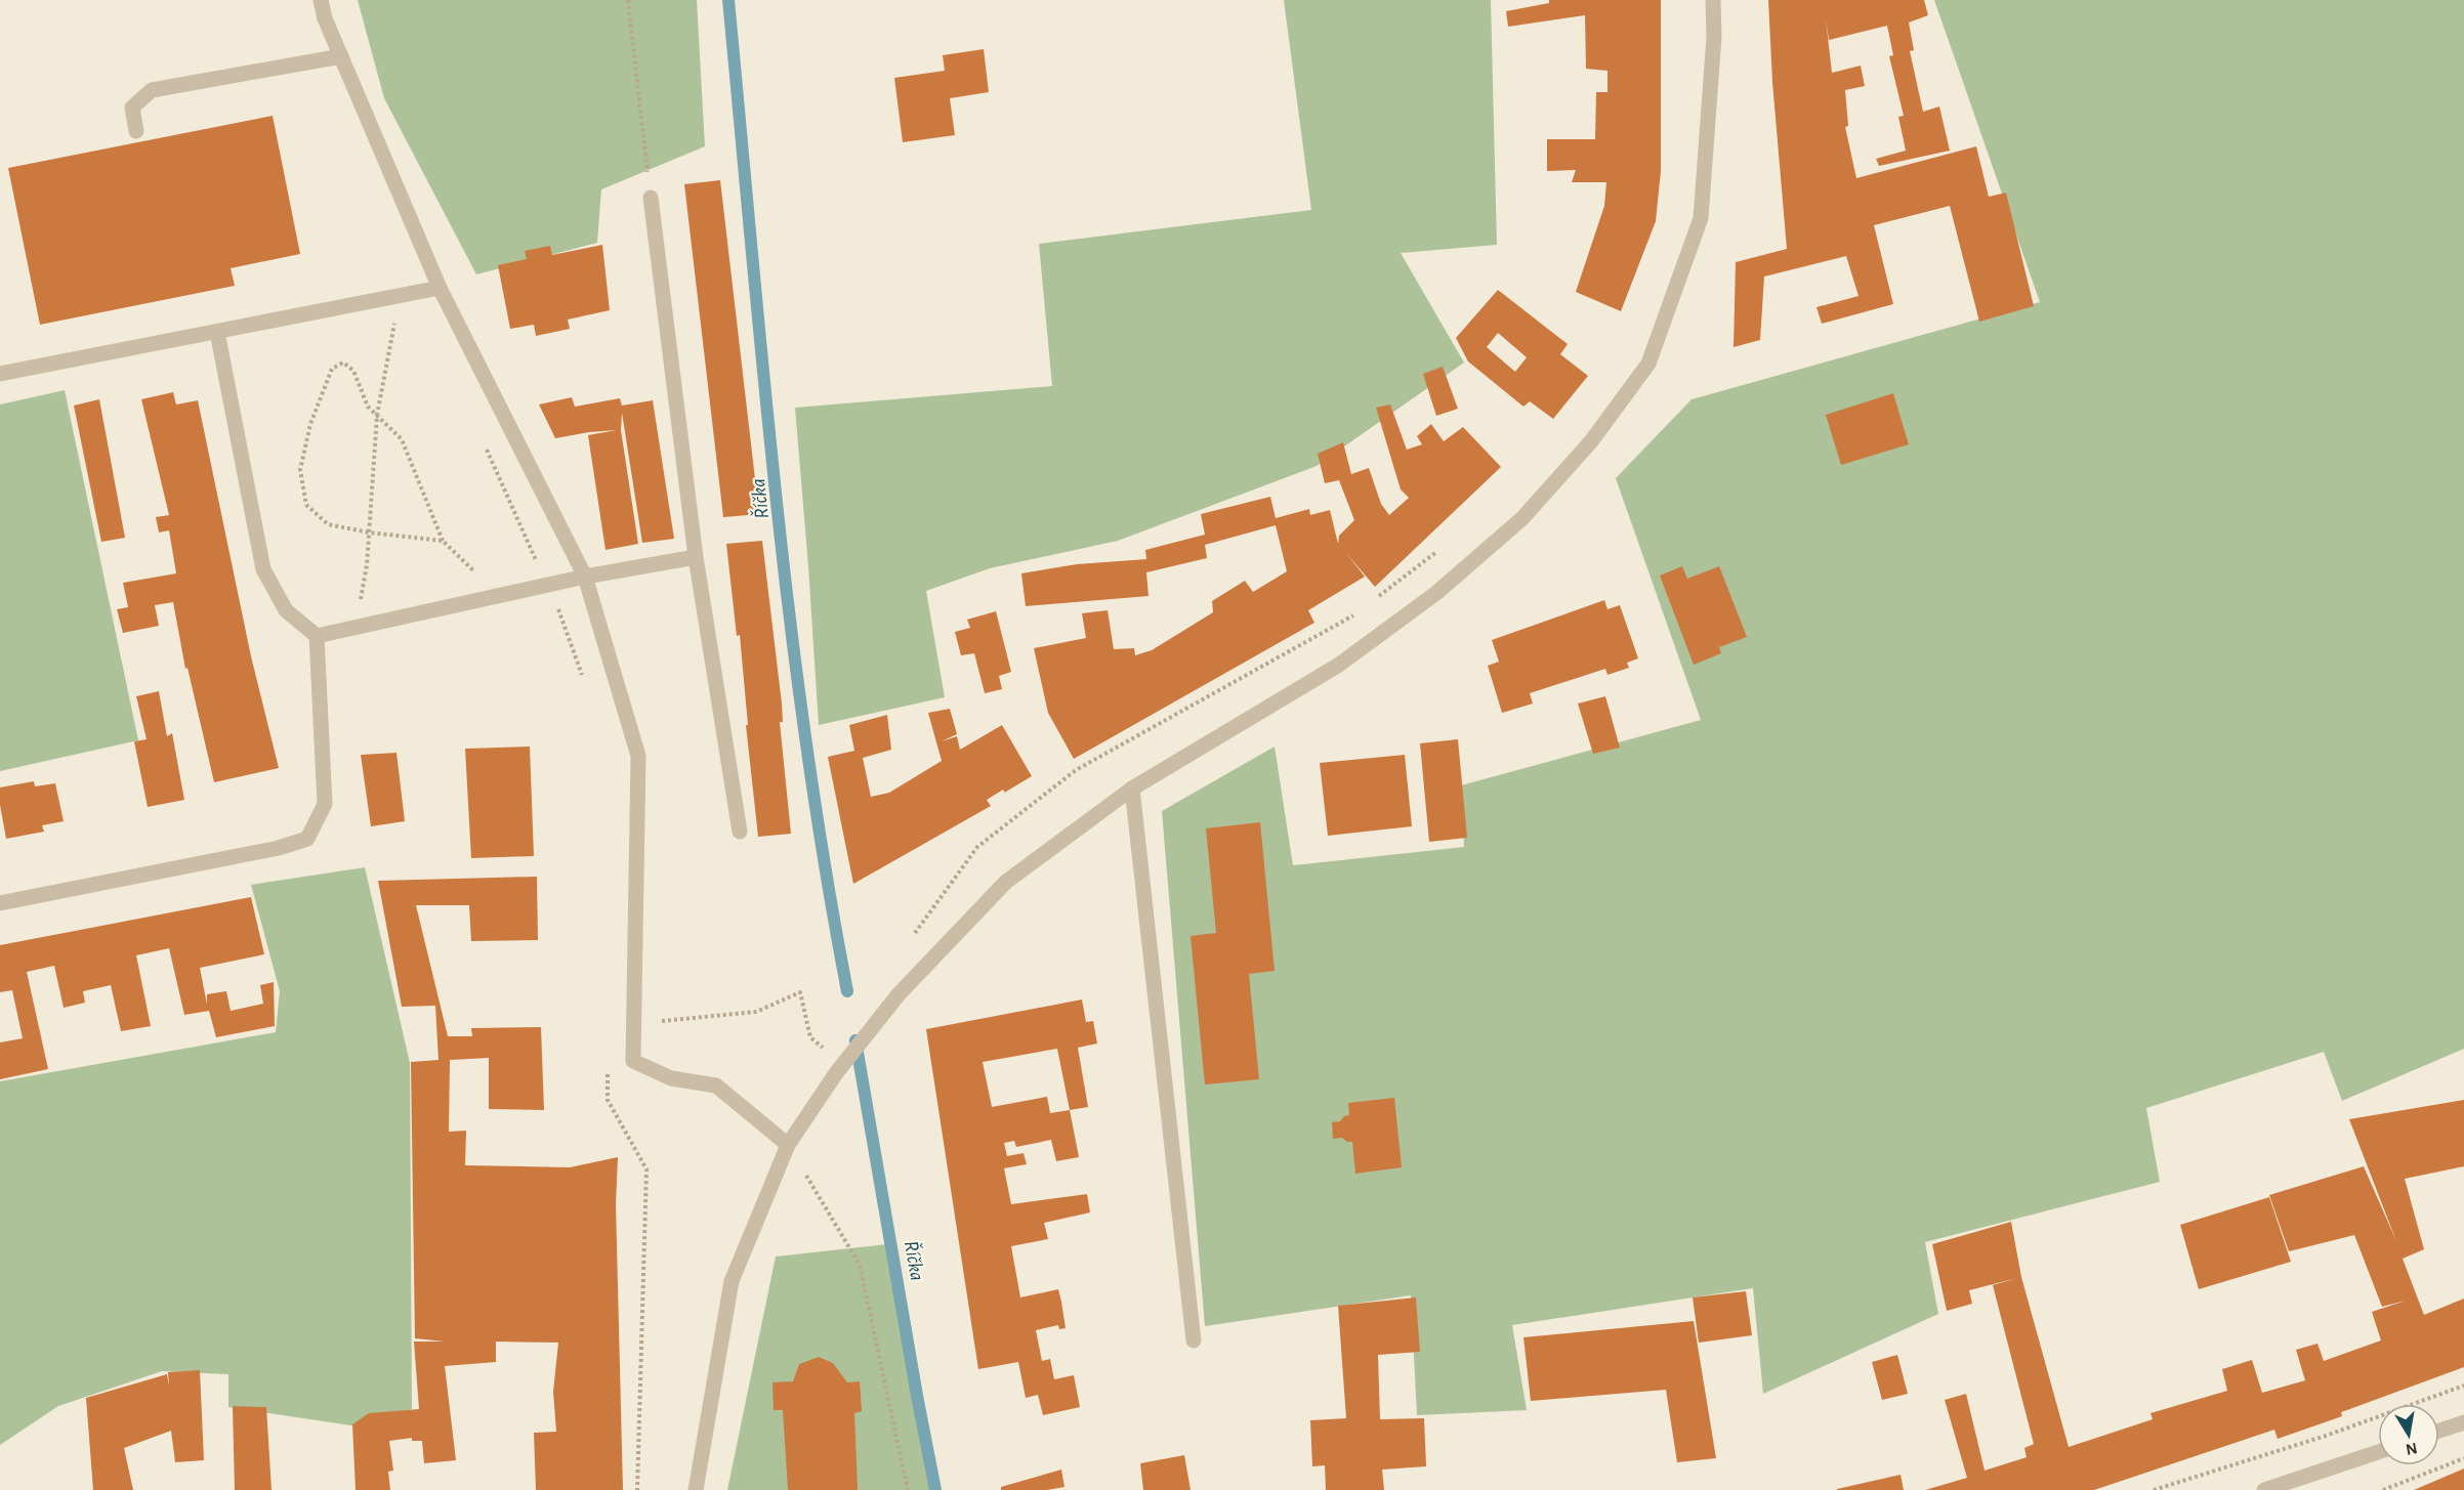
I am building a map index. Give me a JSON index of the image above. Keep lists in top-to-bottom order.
{
  "water": ["Říčka"],
  "north": "bottom"
}
